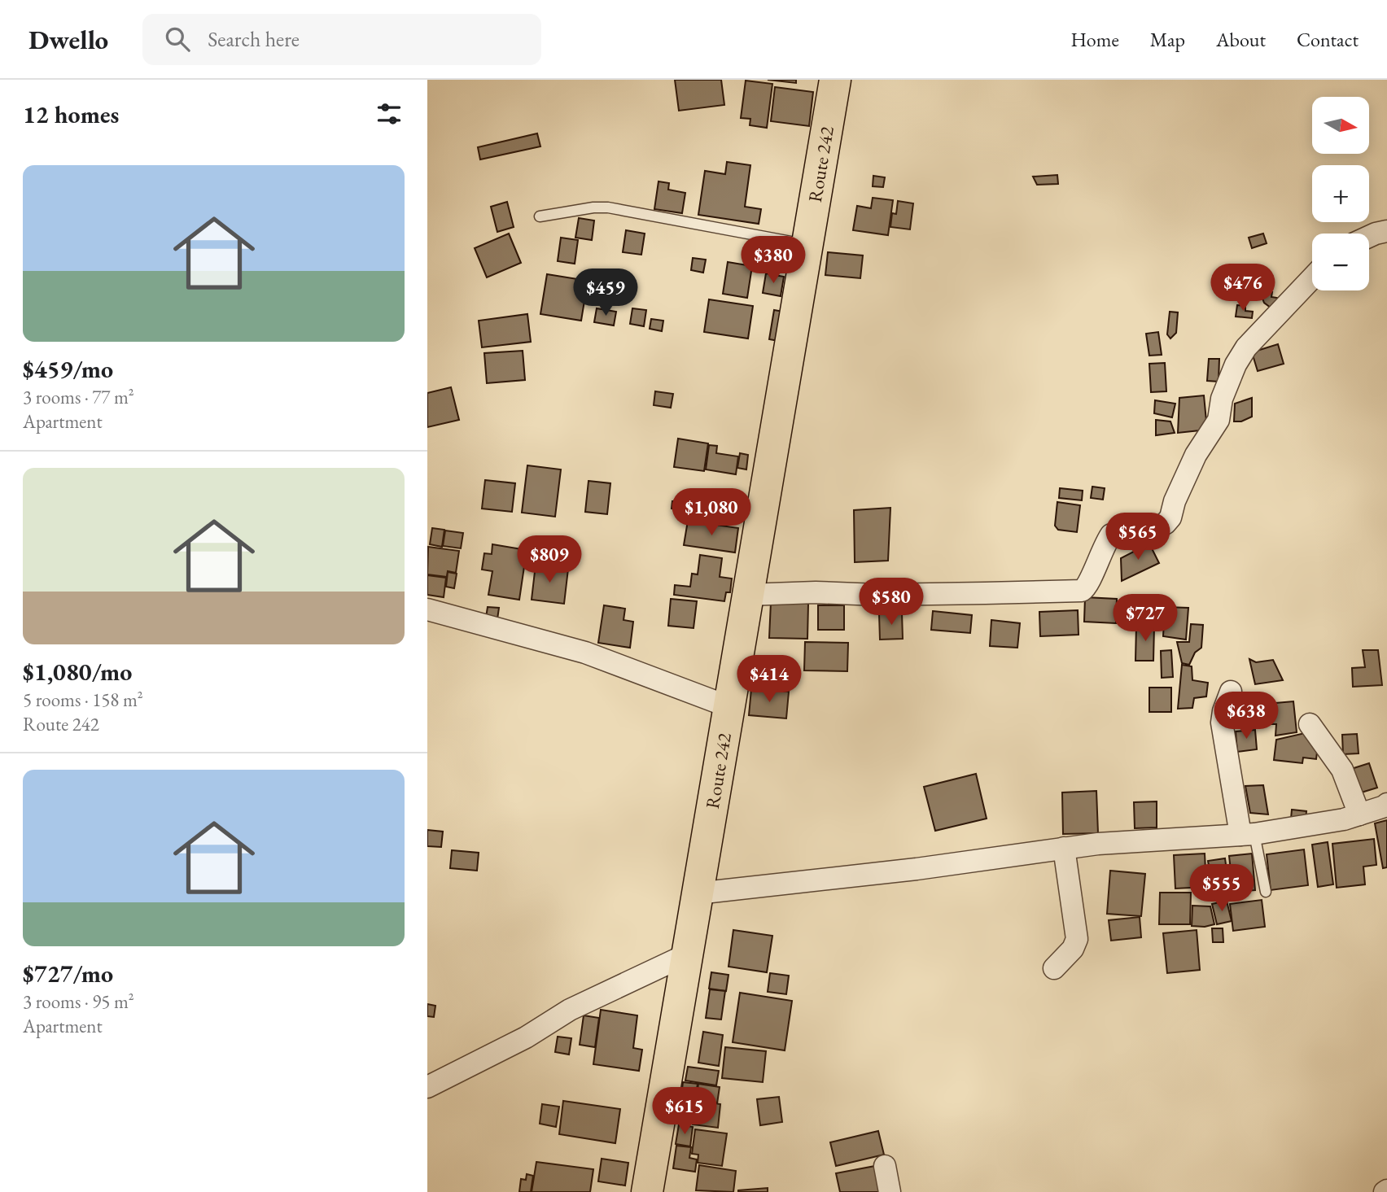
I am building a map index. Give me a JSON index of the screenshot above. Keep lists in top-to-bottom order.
{
  "streets": {
    "main road": ["Route 242"]
  },
  "north": "right",
  "page": {
    "header": "Dwello",
    "search": "Search here",
    "nav": [
      "Home",
      "Map",
      "About",
      "Contact"
    ],
    "heading": "12 homes",
    "map_buttons": ["+", "−"],
    "list": [
      {
        "name": "$459/mo",
        "note": "3 rooms · 77 m² · Apartment"
      },
      {
        "name": "$1,080/mo",
        "note": "5 rooms · 158 m² · Route 242"
      },
      {
        "name": "$727/mo",
        "note": "3 rooms · 95 m² · Apartment"
      }
    ],
    "price": [
      "$380",
      "$476",
      "$459",
      "$1,080",
      "$565",
      "$809",
      "$580",
      "$727",
      "$414",
      "$638",
      "$555",
      "$615"
    ]
  }
}
